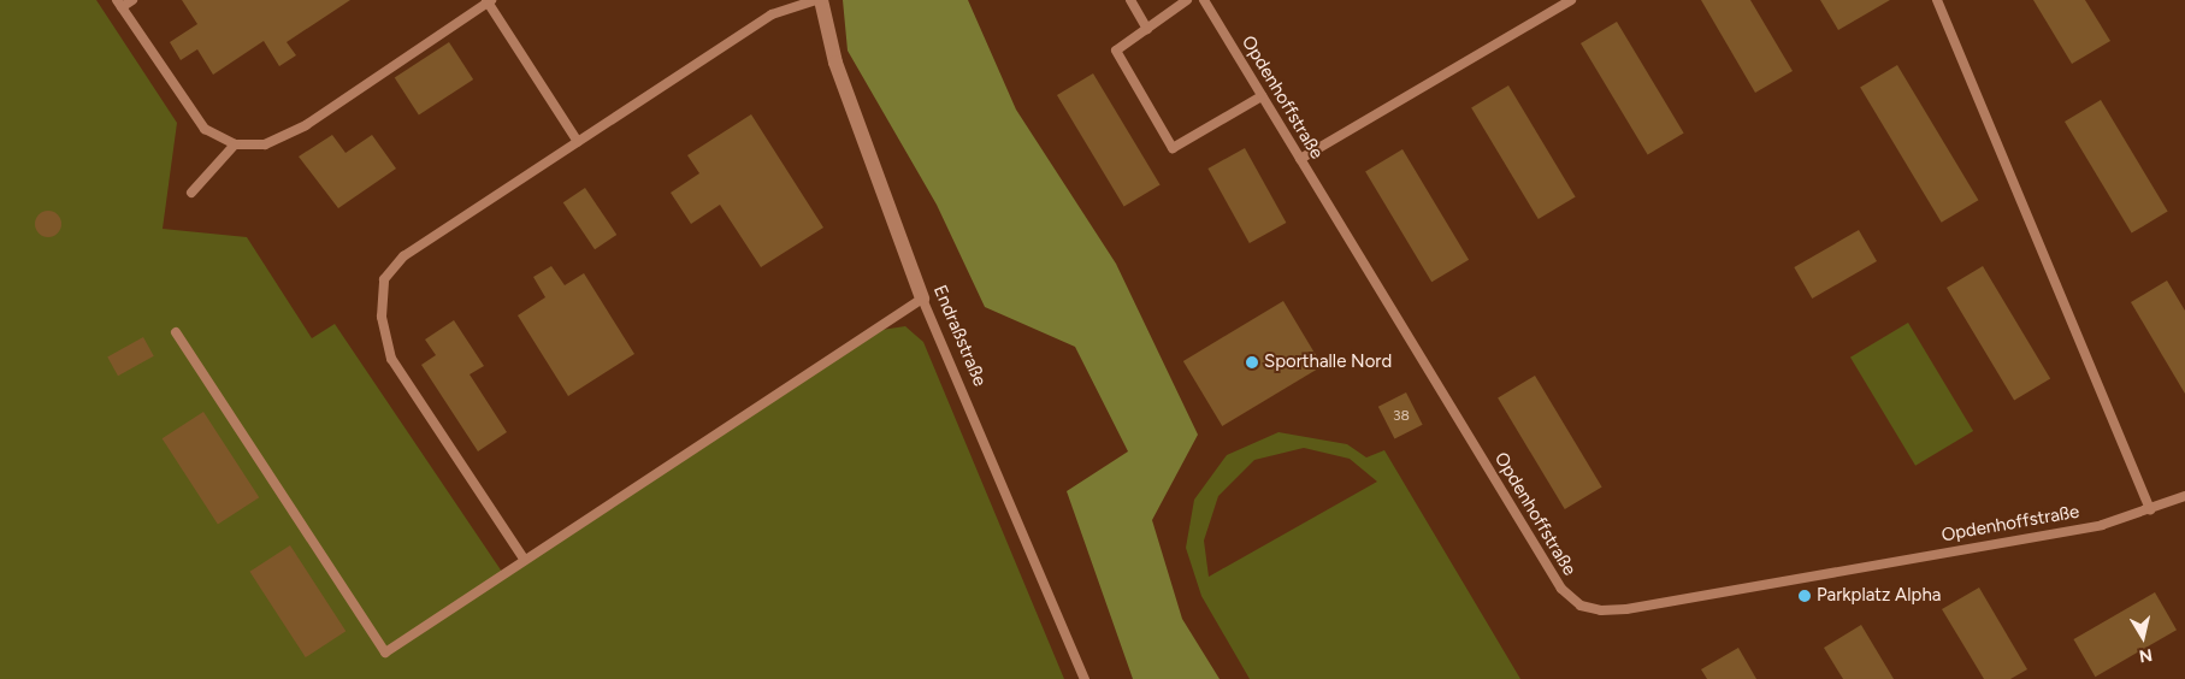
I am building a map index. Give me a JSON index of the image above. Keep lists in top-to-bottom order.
{
  "streets": {
    "street": ["Endraßstraße"],
    "lane": ["Opdenhoffstraße"]
  },
  "places": ["Sporthalle Nord", "Parkplatz Alpha"],
  "house_numbers": ["38"],
  "north": "bottom"
}
